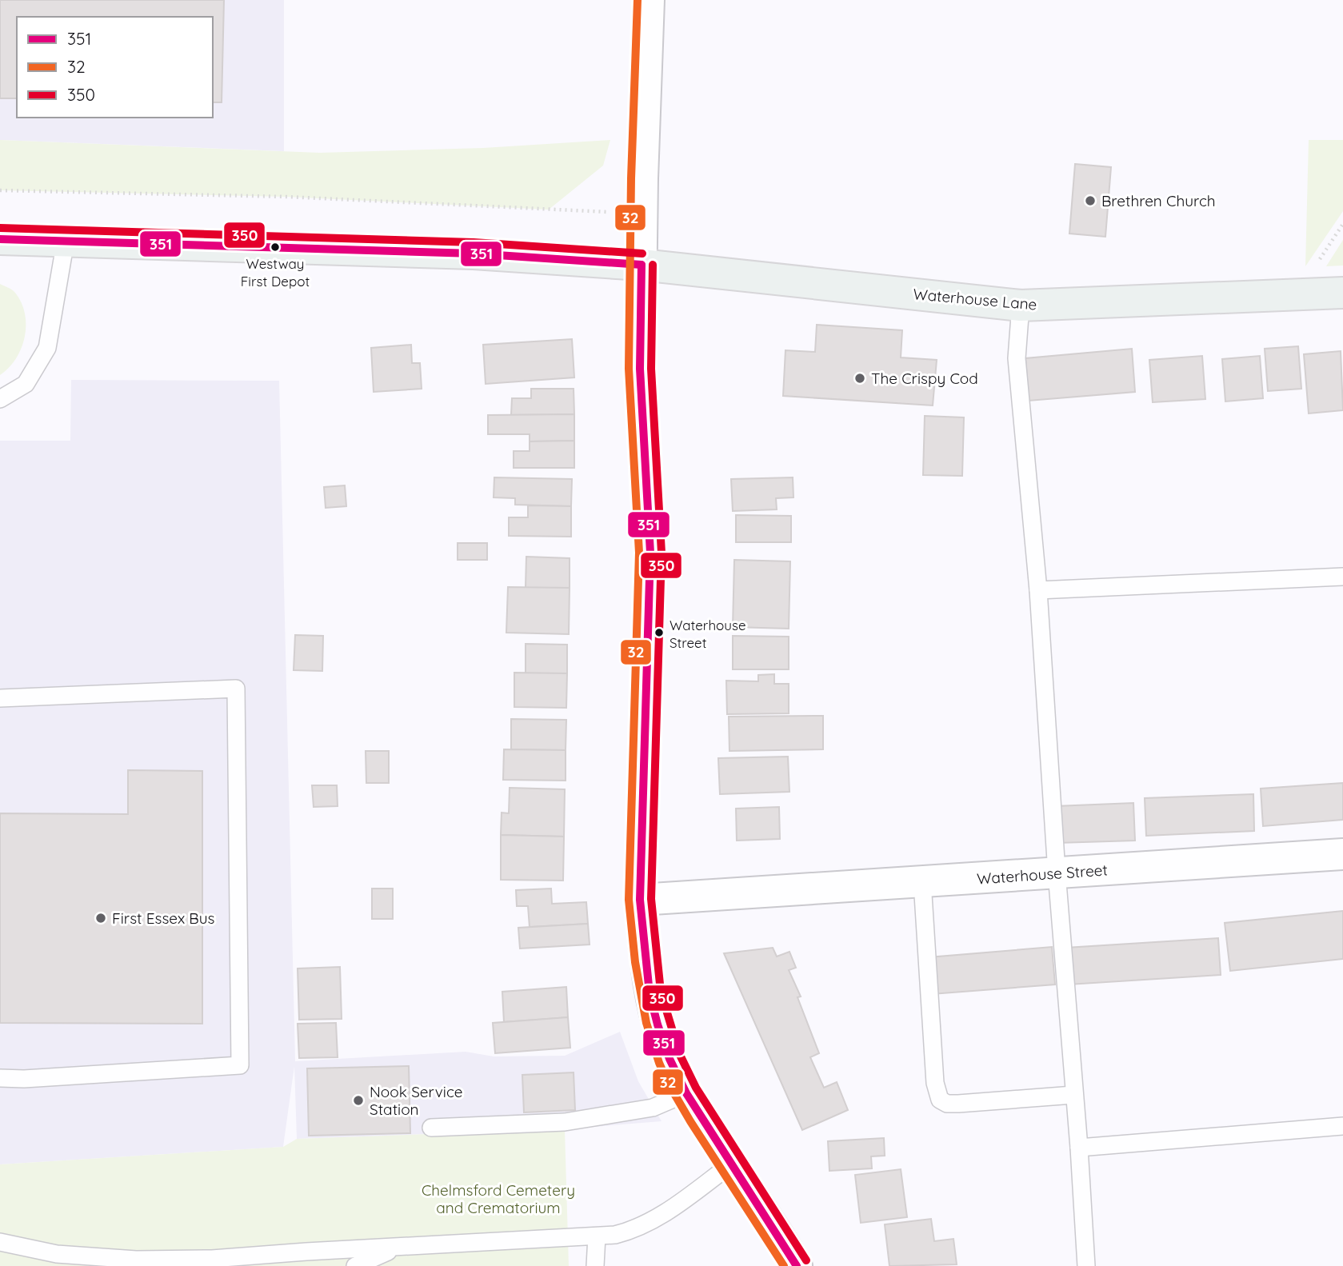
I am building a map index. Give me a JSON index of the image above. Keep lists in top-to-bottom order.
{
  "streets": {
    "main road": ["Waterhouse Lane"],
    "street": ["Waterhouse Street"]
  },
  "parks": ["Chelmsford Cemetery and Crematorium"],
  "places": [
    "Brethren Church",
    "Westway First Depot",
    "The Crispy Cod",
    "Waterhouse Street",
    "First Essex Bus",
    "Nook Service Station"
  ],
  "lines": ["transit line 32", "transit line 350", "transit line 351"],
  "legend": ["351", "32", "350"]
}
